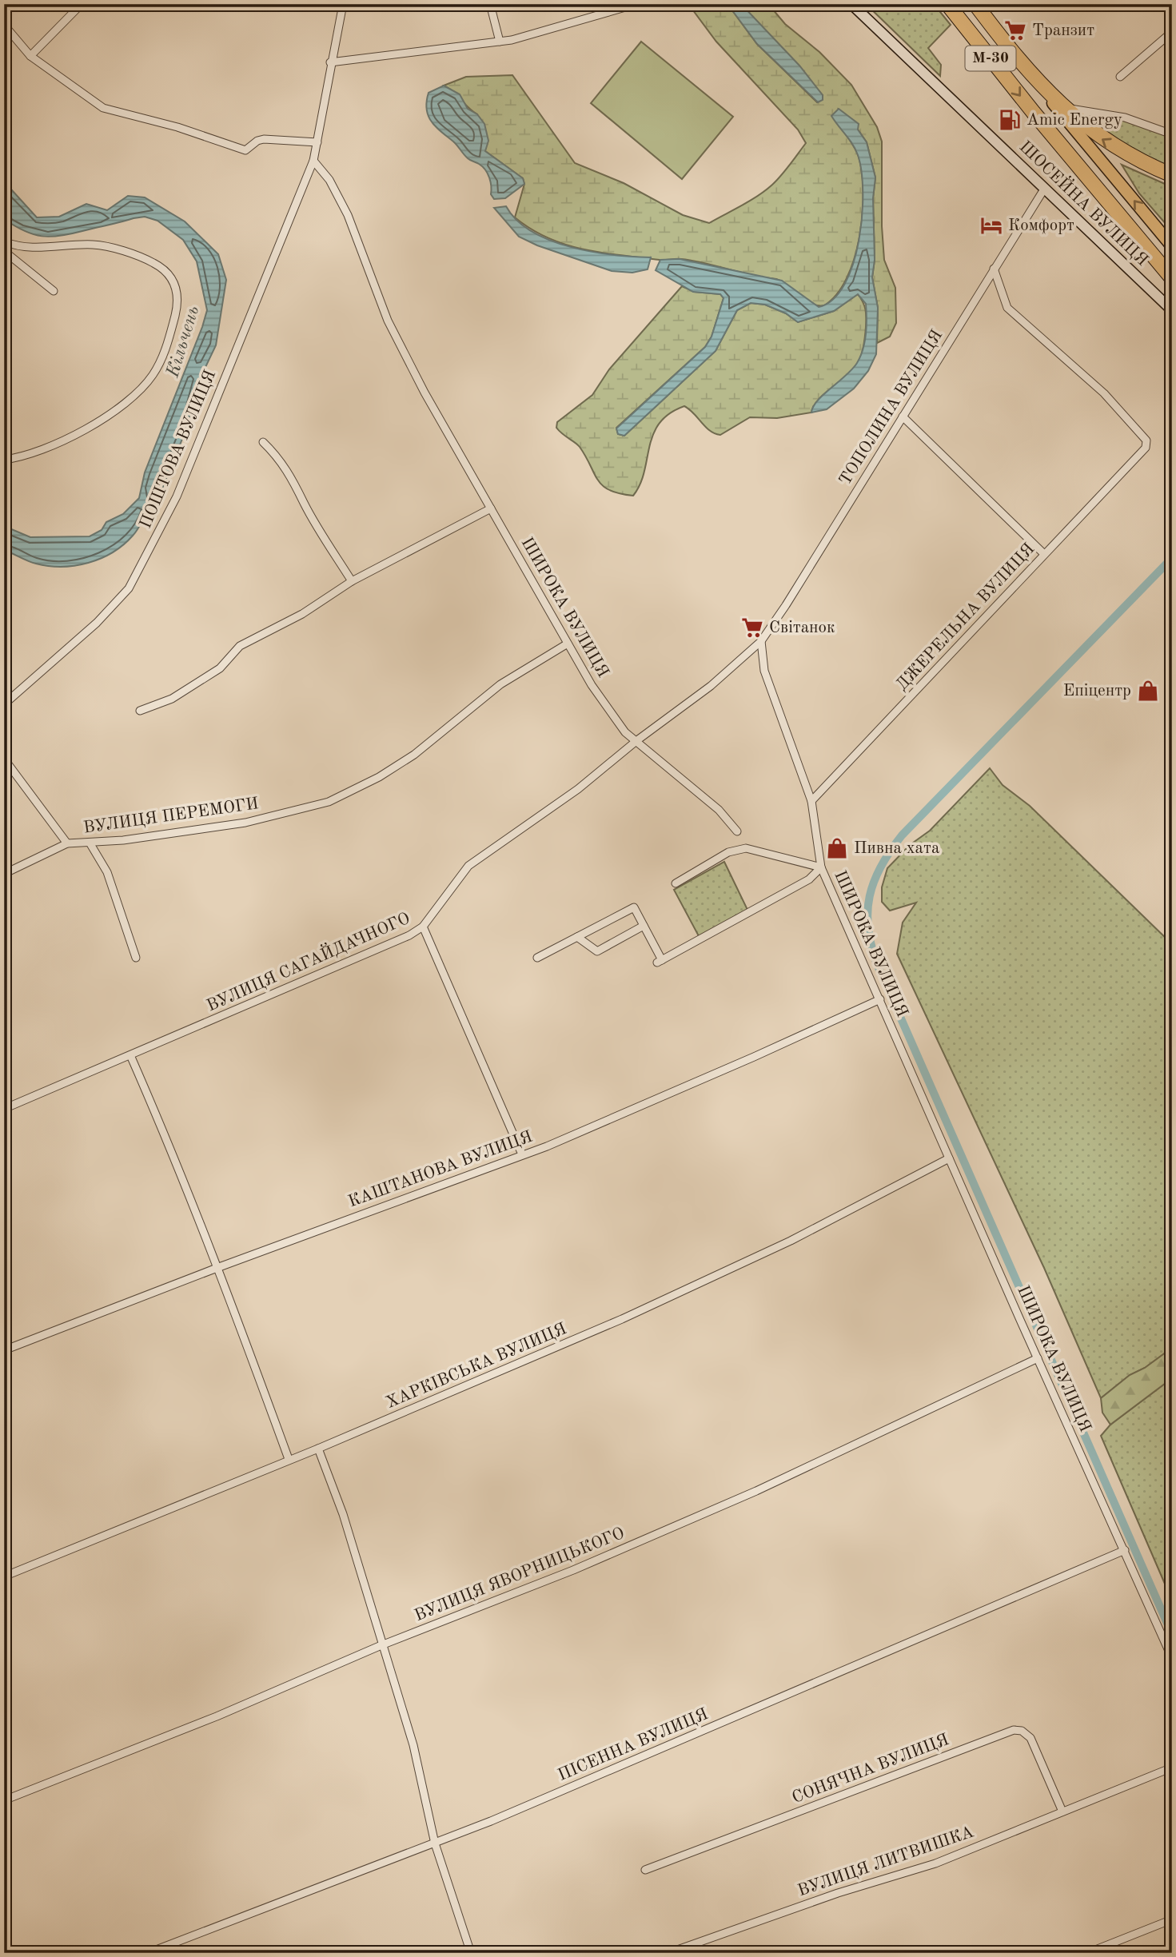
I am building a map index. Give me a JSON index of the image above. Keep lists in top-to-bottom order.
{
  "streets": {
    "highway": ["М-30"],
    "main road": ["ШОСЕЙНА ВУЛИЦЯ"],
    "street": [
      "ТОПОЛИНА ВУЛИЦЯ",
      "ПОШТОВА ВУЛИЦЯ",
      "ШИРОКА ВУЛИЦЯ",
      "ДЖЕРЕЛЬНА ВУЛИЦЯ",
      "ВУЛИЦЯ ПЕРЕМОГИ",
      "ВУЛИЦЯ САГАЙДАЧНОГО",
      "КАШТАНОВА ВУЛИЦЯ",
      "ХАРКІВСЬКА ВУЛИЦЯ",
      "ВУЛИЦЯ ЯВОРНИЦЬКОГО",
      "ПІСЕННА ВУЛИЦЯ",
      "СОНЯЧНА ВУЛИЦЯ",
      "ВУЛИЦЯ ЛИТВИШКА"
    ]
  },
  "crossings": [
    ["ШОСЕЙНА ВУЛИЦЯ", "ТОПОЛИНА ВУЛИЦЯ"],
    ["ТОПОЛИНА ВУЛИЦЯ", "ШИРОКА ВУЛИЦЯ"],
    ["ТОПОЛИНА ВУЛИЦЯ", "ДЖЕРЕЛЬНА ВУЛИЦЯ"],
    ["ПОШТОВА ВУЛИЦЯ", "ШИРОКА ВУЛИЦЯ"],
    ["ШИРОКА ВУЛИЦЯ", "ДЖЕРЕЛЬНА ВУЛИЦЯ"],
    ["ШИРОКА ВУЛИЦЯ", "ВУЛИЦЯ ПЕРЕМОГИ"],
    ["ШИРОКА ВУЛИЦЯ", "ВУЛИЦЯ САГАЙДАЧНОГО"],
    ["ШИРОКА ВУЛИЦЯ", "КАШТАНОВА ВУЛИЦЯ"],
    ["ШИРОКА ВУЛИЦЯ", "ХАРКІВСЬКА ВУЛИЦЯ"],
    ["ШИРОКА ВУЛИЦЯ", "ВУЛИЦЯ ЯВОРНИЦЬКОГО"],
    ["ШИРОКА ВУЛИЦЯ", "ПІСЕННА ВУЛИЦЯ"],
    ["СОНЯЧНА ВУЛИЦЯ", "ВУЛИЦЯ ЛИТВИШКА"]
  ],
  "water": ["Кільчень"],
  "places": {
    "supermarket": ["Транзит", "Світанок"],
    "fuel station": ["Amic Energy"],
    "hotel": ["Комфорт"],
    "shop": ["Епіцентр", "Пивна хата"]
  }
}
